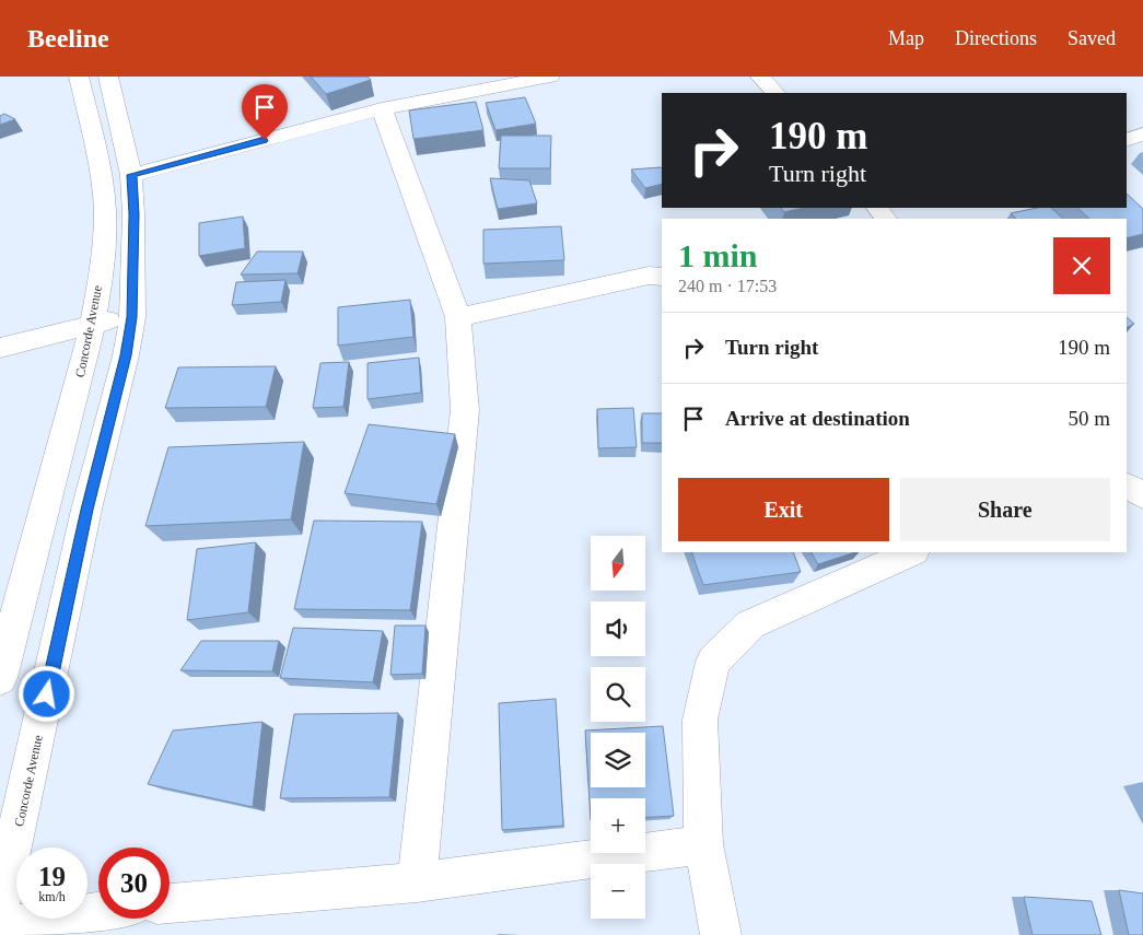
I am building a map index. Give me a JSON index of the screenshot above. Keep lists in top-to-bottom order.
{
  "streets": {
    "street": ["Concorde Avenue"]
  },
  "north": "bottom",
  "page": {
    "header": "Beeline",
    "nav": ["Map", "Directions", "Saved"],
    "turn": ["190 m", "Turn right"],
    "heading": ["1 min", "240 m · 17:53"],
    "list": [
      {
        "name": "Turn right",
        "value": "190 m"
      },
      {
        "name": "Arrive at destination",
        "value": "50 m"
      }
    ],
    "buttons": ["Exit", "Share"],
    "map_buttons": ["+", "−"],
    "speed": "19 km/h",
    "limit": "30"
  }
}
